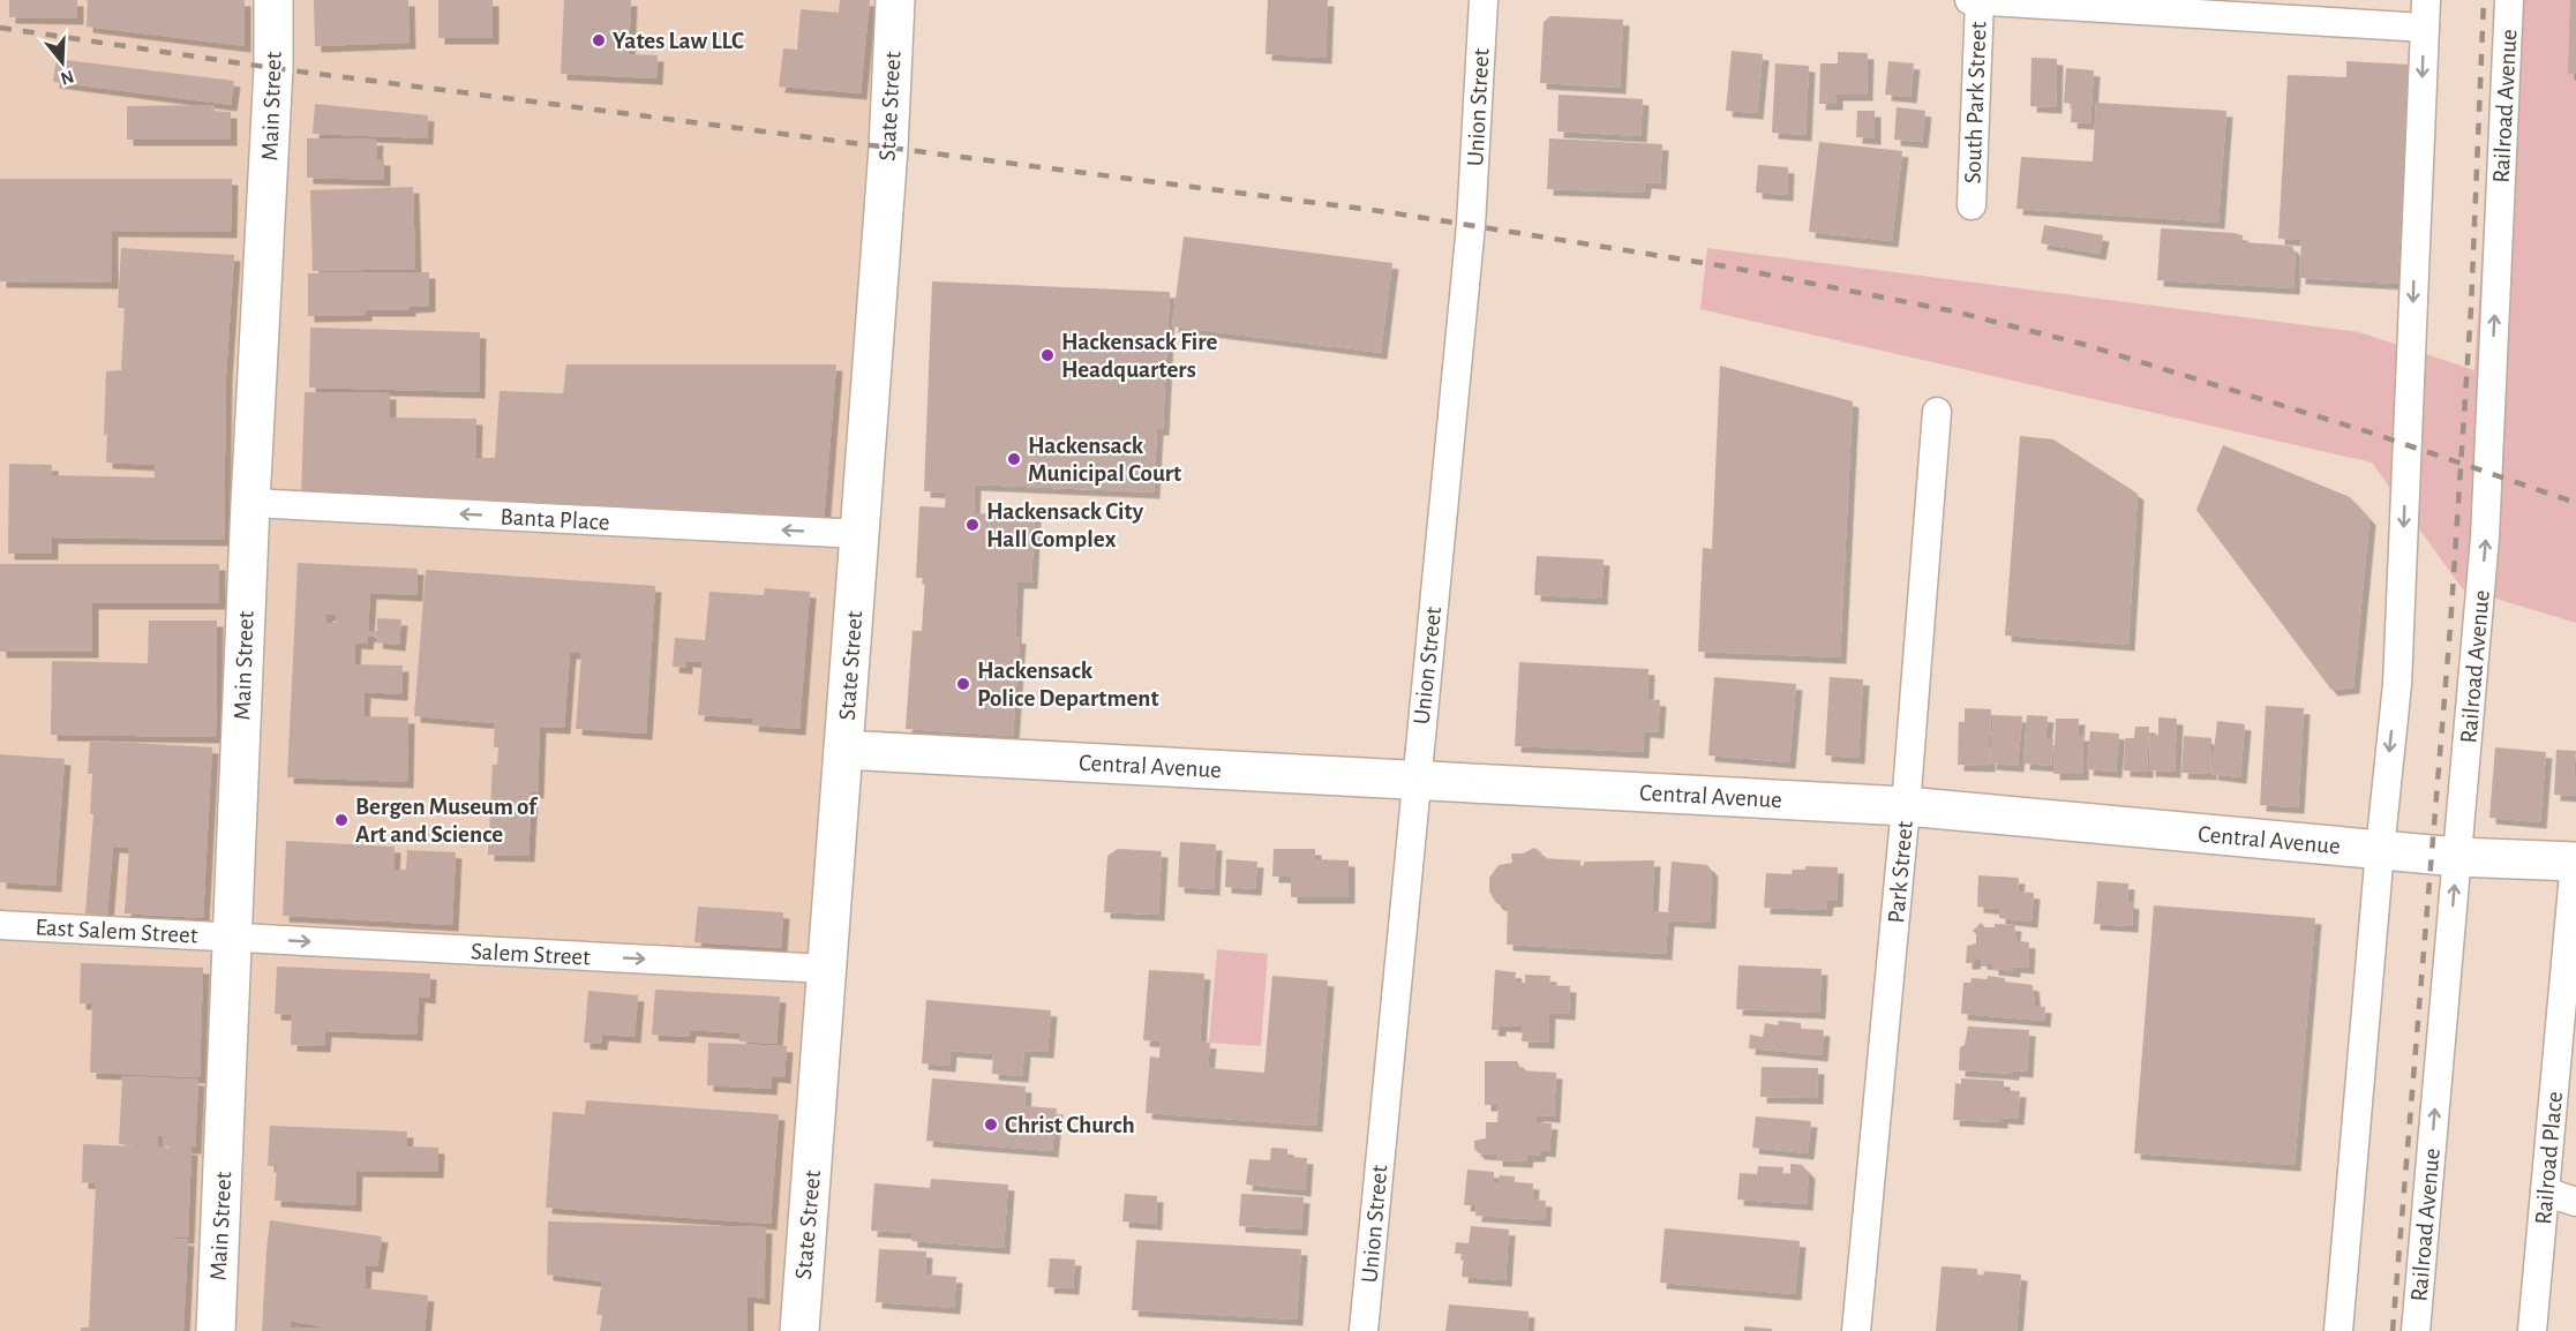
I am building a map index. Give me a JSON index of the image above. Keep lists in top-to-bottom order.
{
  "streets": {
    "street": [
      "South Park Street",
      "Main Street",
      "State Street",
      "Railroad Avenue",
      "Union Street",
      "Banta Place",
      "Central Avenue",
      "Park Street",
      "East Salem Street",
      "Salem Street",
      "Railroad Place"
    ]
  },
  "crossings": [
    ["Main Street", "Banta Place"],
    ["Main Street", "East Salem Street"],
    ["Main Street", "Salem Street"],
    ["State Street", "Banta Place"],
    ["State Street", "Central Avenue"],
    ["State Street", "Salem Street"],
    ["Railroad Avenue", "Central Avenue"],
    ["Union Street", "Central Avenue"],
    ["Central Avenue", "Park Street"],
    ["Central Avenue", "Railroad Place"],
    ["East Salem Street", "Salem Street"]
  ],
  "one_way": ["Banta Place", "Salem Street"],
  "places": [
    "Yates Law LLC",
    "Hackensack Fire Headquarters",
    "Hackensack Municipal Court",
    "Hackensack City Hall Complex",
    "Hackensack Police Department",
    "Bergen Museum of Art and Science",
    "Christ Church"
  ],
  "north": "bottom"
}
